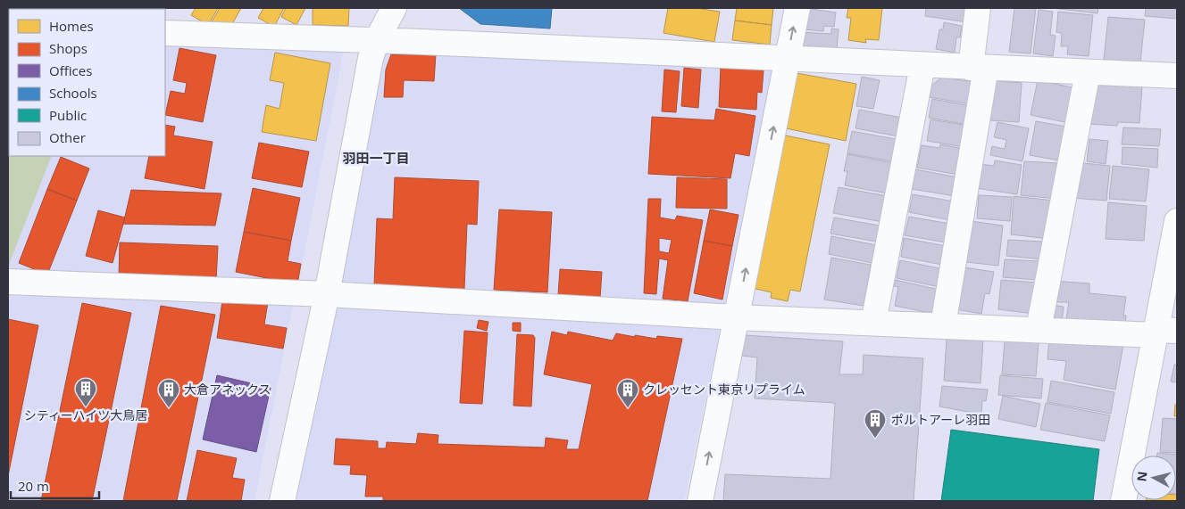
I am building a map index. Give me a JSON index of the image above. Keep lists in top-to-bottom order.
{
  "districts": ["羽田一丁目"],
  "places": {
    "building": [
      "シティーハイツ大鳥居",
      "大倉アネックス",
      "クレッセント東京リプライム",
      "ポルトアーレ羽田"
    ]
  },
  "legend": [
    "Homes",
    "Shops",
    "Offices",
    "Schools",
    "Public",
    "Other"
  ],
  "scale_bar": "20 m",
  "north": "left"
}
